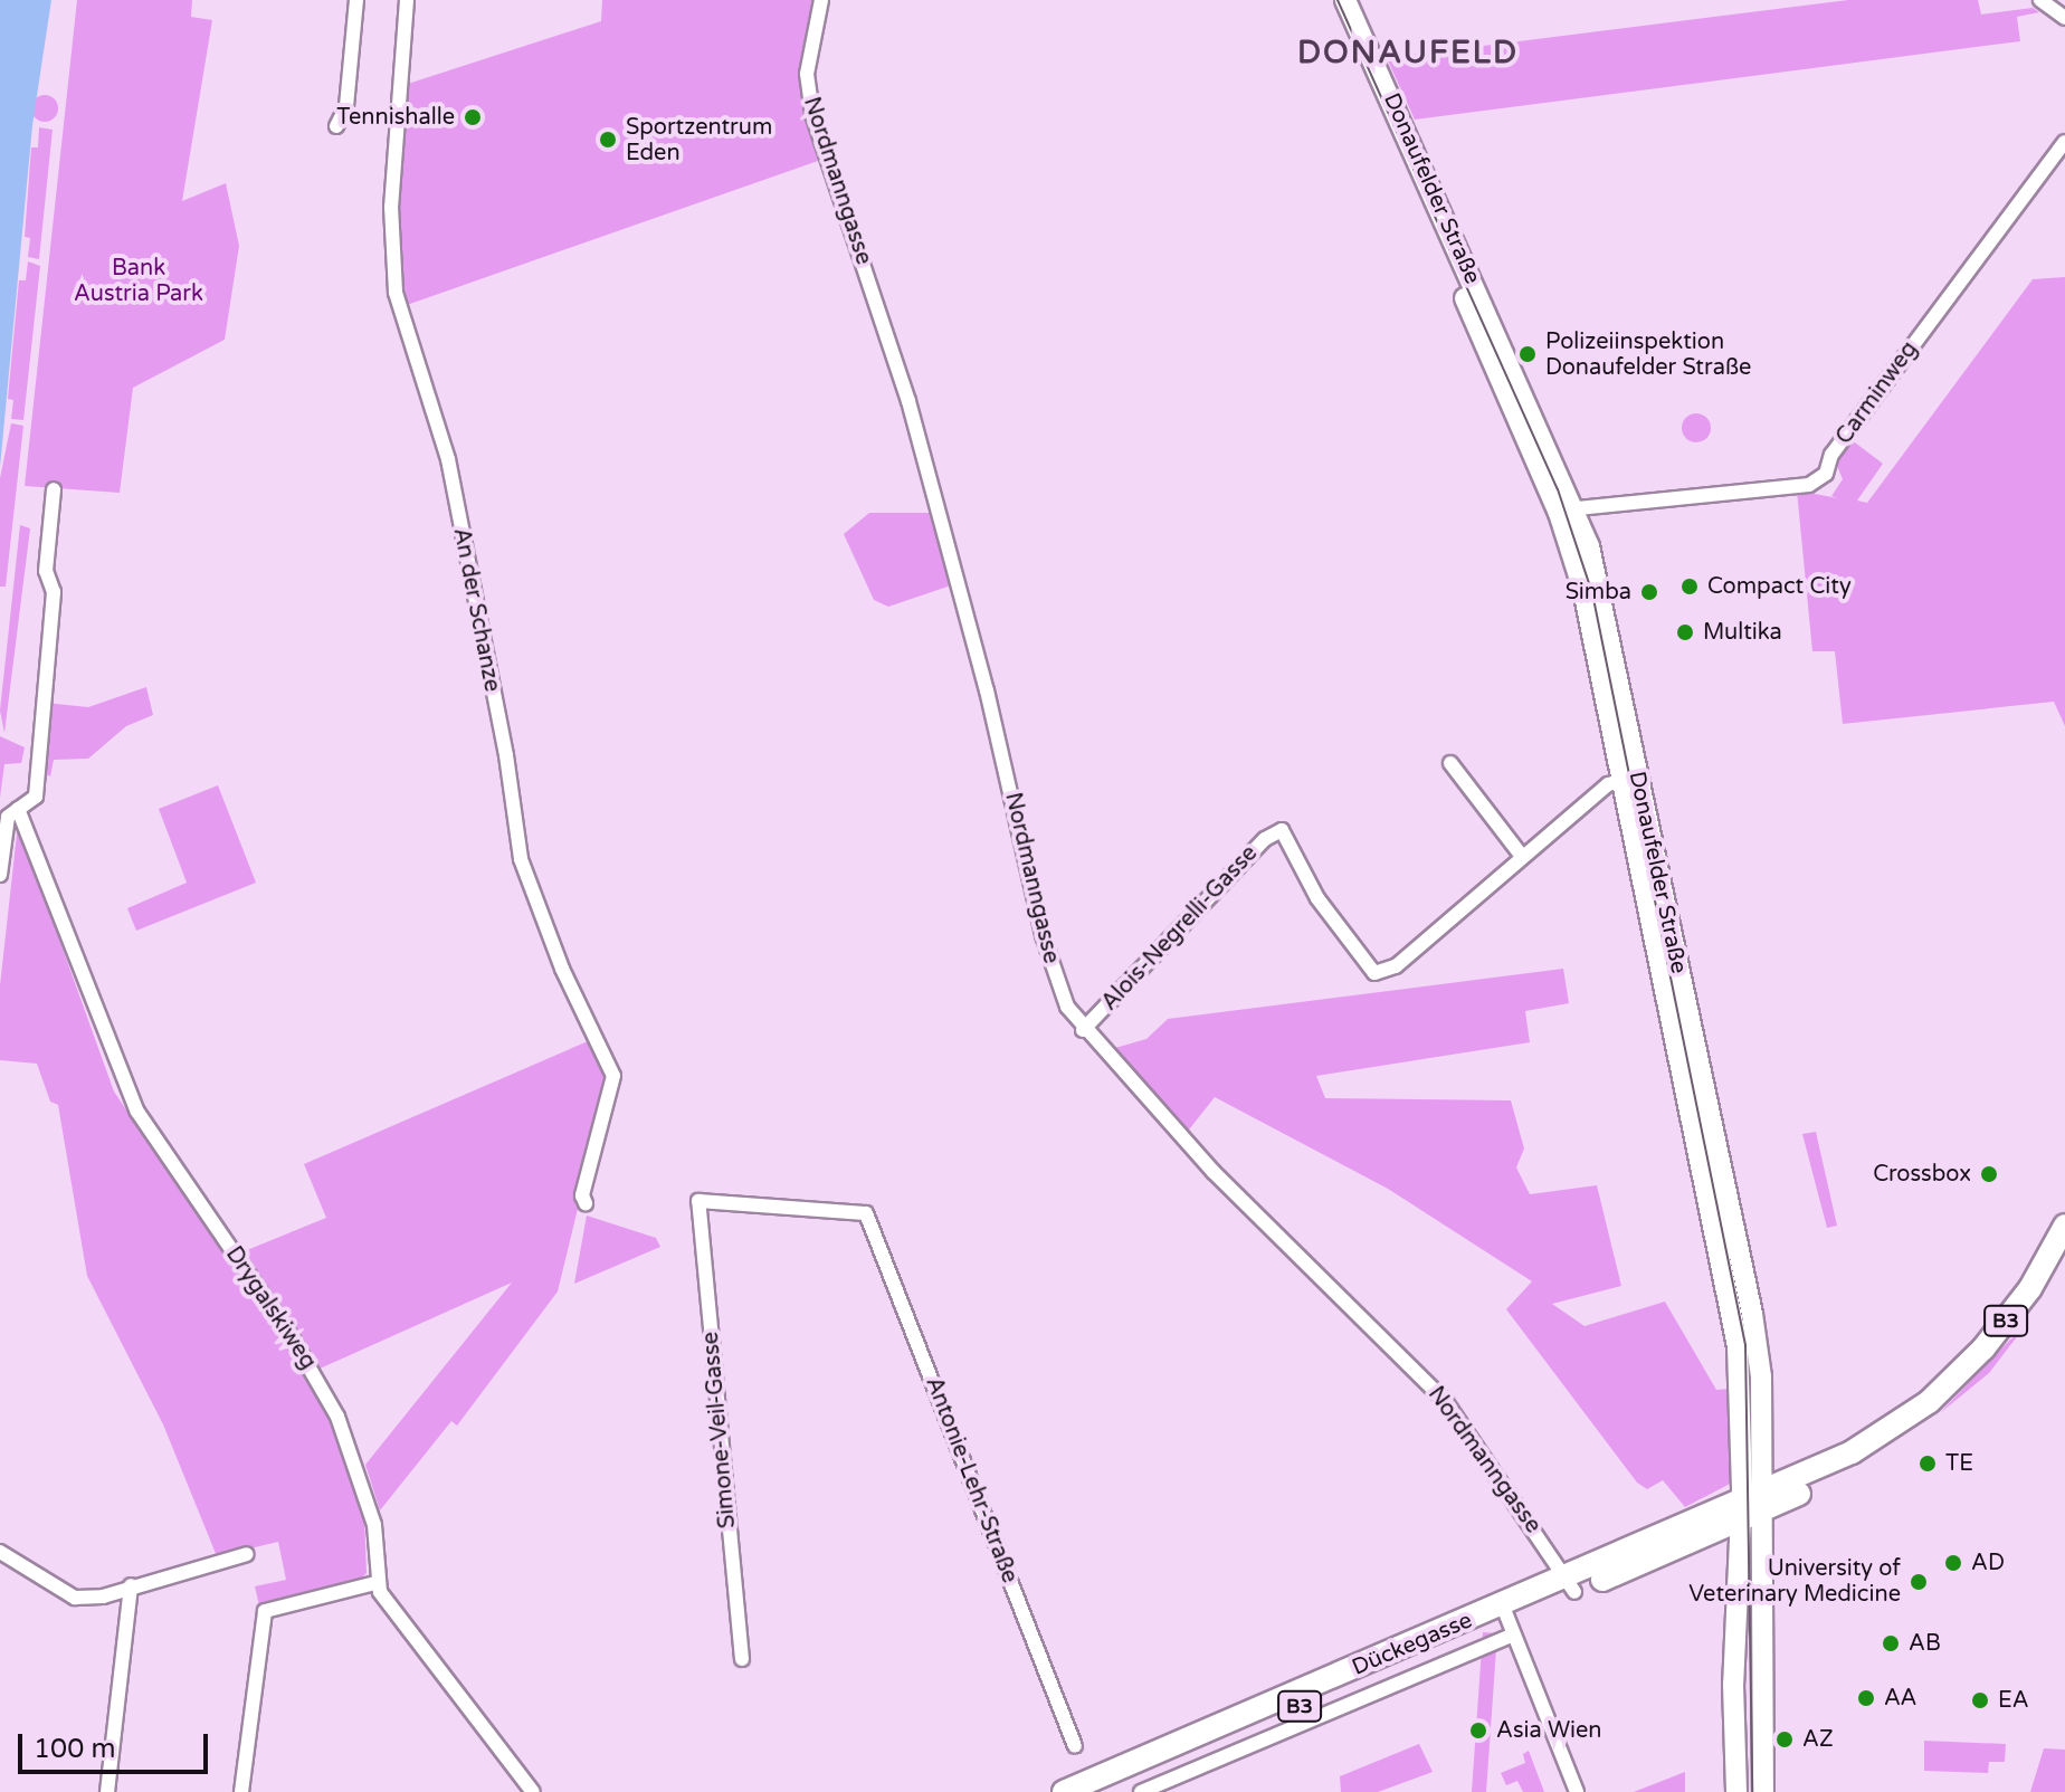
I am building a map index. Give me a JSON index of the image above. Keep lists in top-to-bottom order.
{
  "streets": {
    "main road": ["Donaufelder Straße", "B3", "Dückegasse"],
    "street": [
      "Nordmanngasse",
      "Carminweg",
      "An der Schanze",
      "Alois-Negrelli-Gasse",
      "Drygalskiweg",
      "Simone-Veil-Gasse",
      "Antonie-Lehr-Straße"
    ]
  },
  "crossings": [
    ["Nordmanngasse", "Alois-Negrelli-Gasse"],
    ["Nordmanngasse", "Dückegasse"],
    ["Donaufelder Straße", "Carminweg"],
    ["Donaufelder Straße", "B3"],
    ["Donaufelder Straße", "Dückegasse"],
    ["B3", "Dückegasse"],
    ["Simone-Veil-Gasse", "Antonie-Lehr-Straße"]
  ],
  "districts": ["DONAUFELD"],
  "parks": ["Bank Austria Park"],
  "places": [
    "Tennishalle",
    "Sportzentrum Eden",
    "Polizeiinspektion Donaufelder Straße",
    "Compact City",
    "Simba",
    "Multika",
    "Crossbox",
    "TE",
    "AD",
    "University of Veterinary Medicine",
    "AB",
    "AA",
    "EA",
    "Asia Wien",
    "AZ"
  ],
  "scale_bar": "100 m"
}
